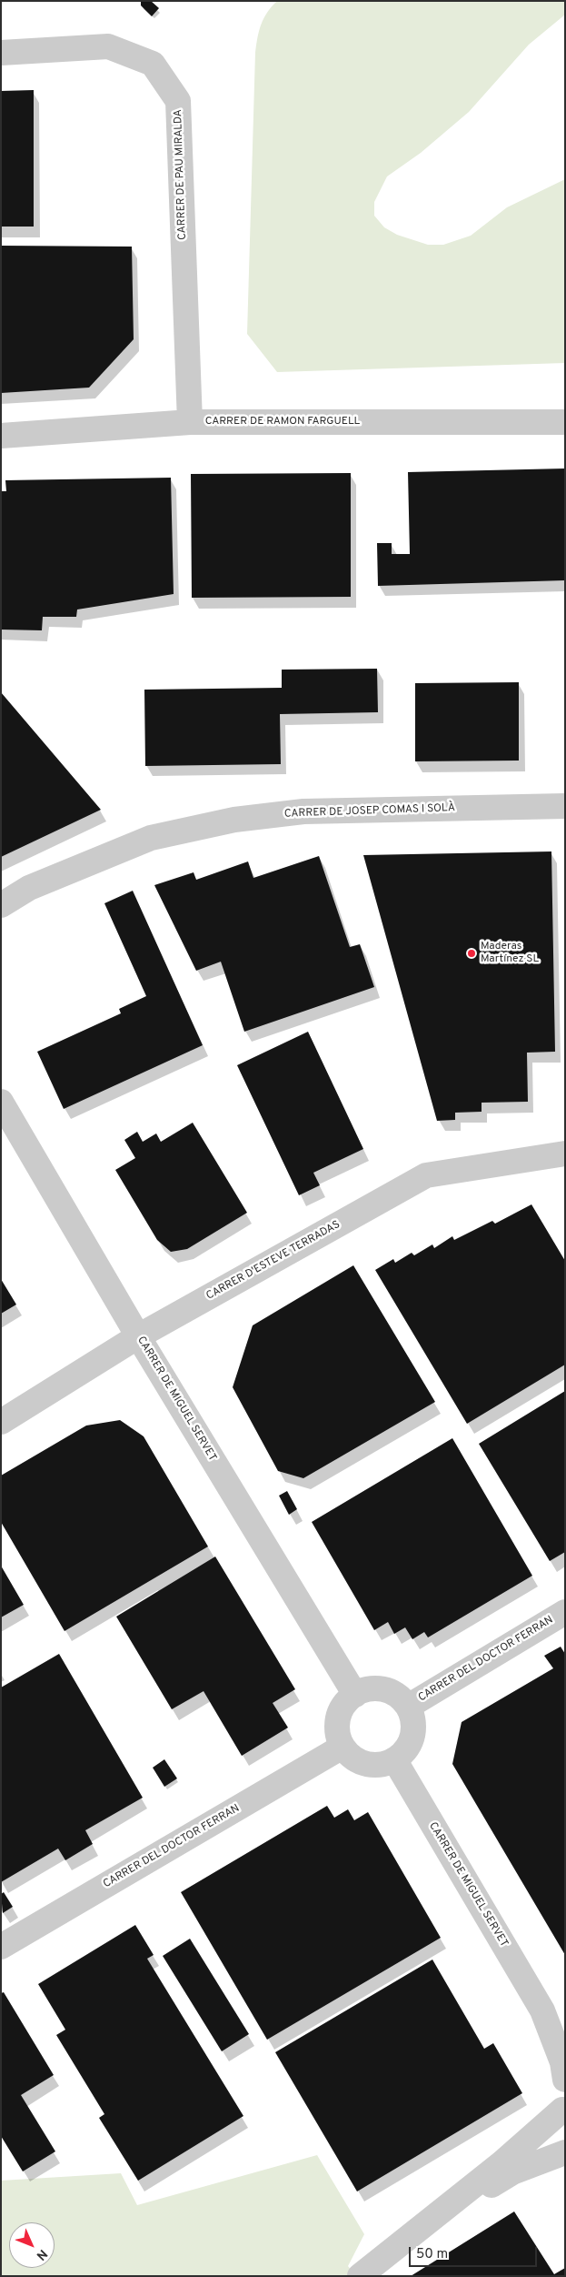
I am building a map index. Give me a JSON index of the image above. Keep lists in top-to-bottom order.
{
  "streets": {
    "street": [
      "CARRER DE PAU MIRALDA",
      "CARRER DE RAMON FARGUELL",
      "CARRER DE JOSEP COMAS I SOLÀ",
      "CARRER D'ESTEVE TERRADAS",
      "CARRER DE MIGUEL SERVET",
      "CARRER DEL DOCTOR FERRAN"
    ]
  },
  "crossings": [
    ["CARRER DE PAU MIRALDA", "CARRER DE RAMON FARGUELL"],
    ["CARRER D'ESTEVE TERRADAS", "CARRER DE MIGUEL SERVET"],
    ["CARRER DE MIGUEL SERVET", "CARRER DEL DOCTOR FERRAN"]
  ],
  "places": ["Maderas Martínez SL"],
  "scale_bar": "50 m",
  "north": "bottom right"
}
